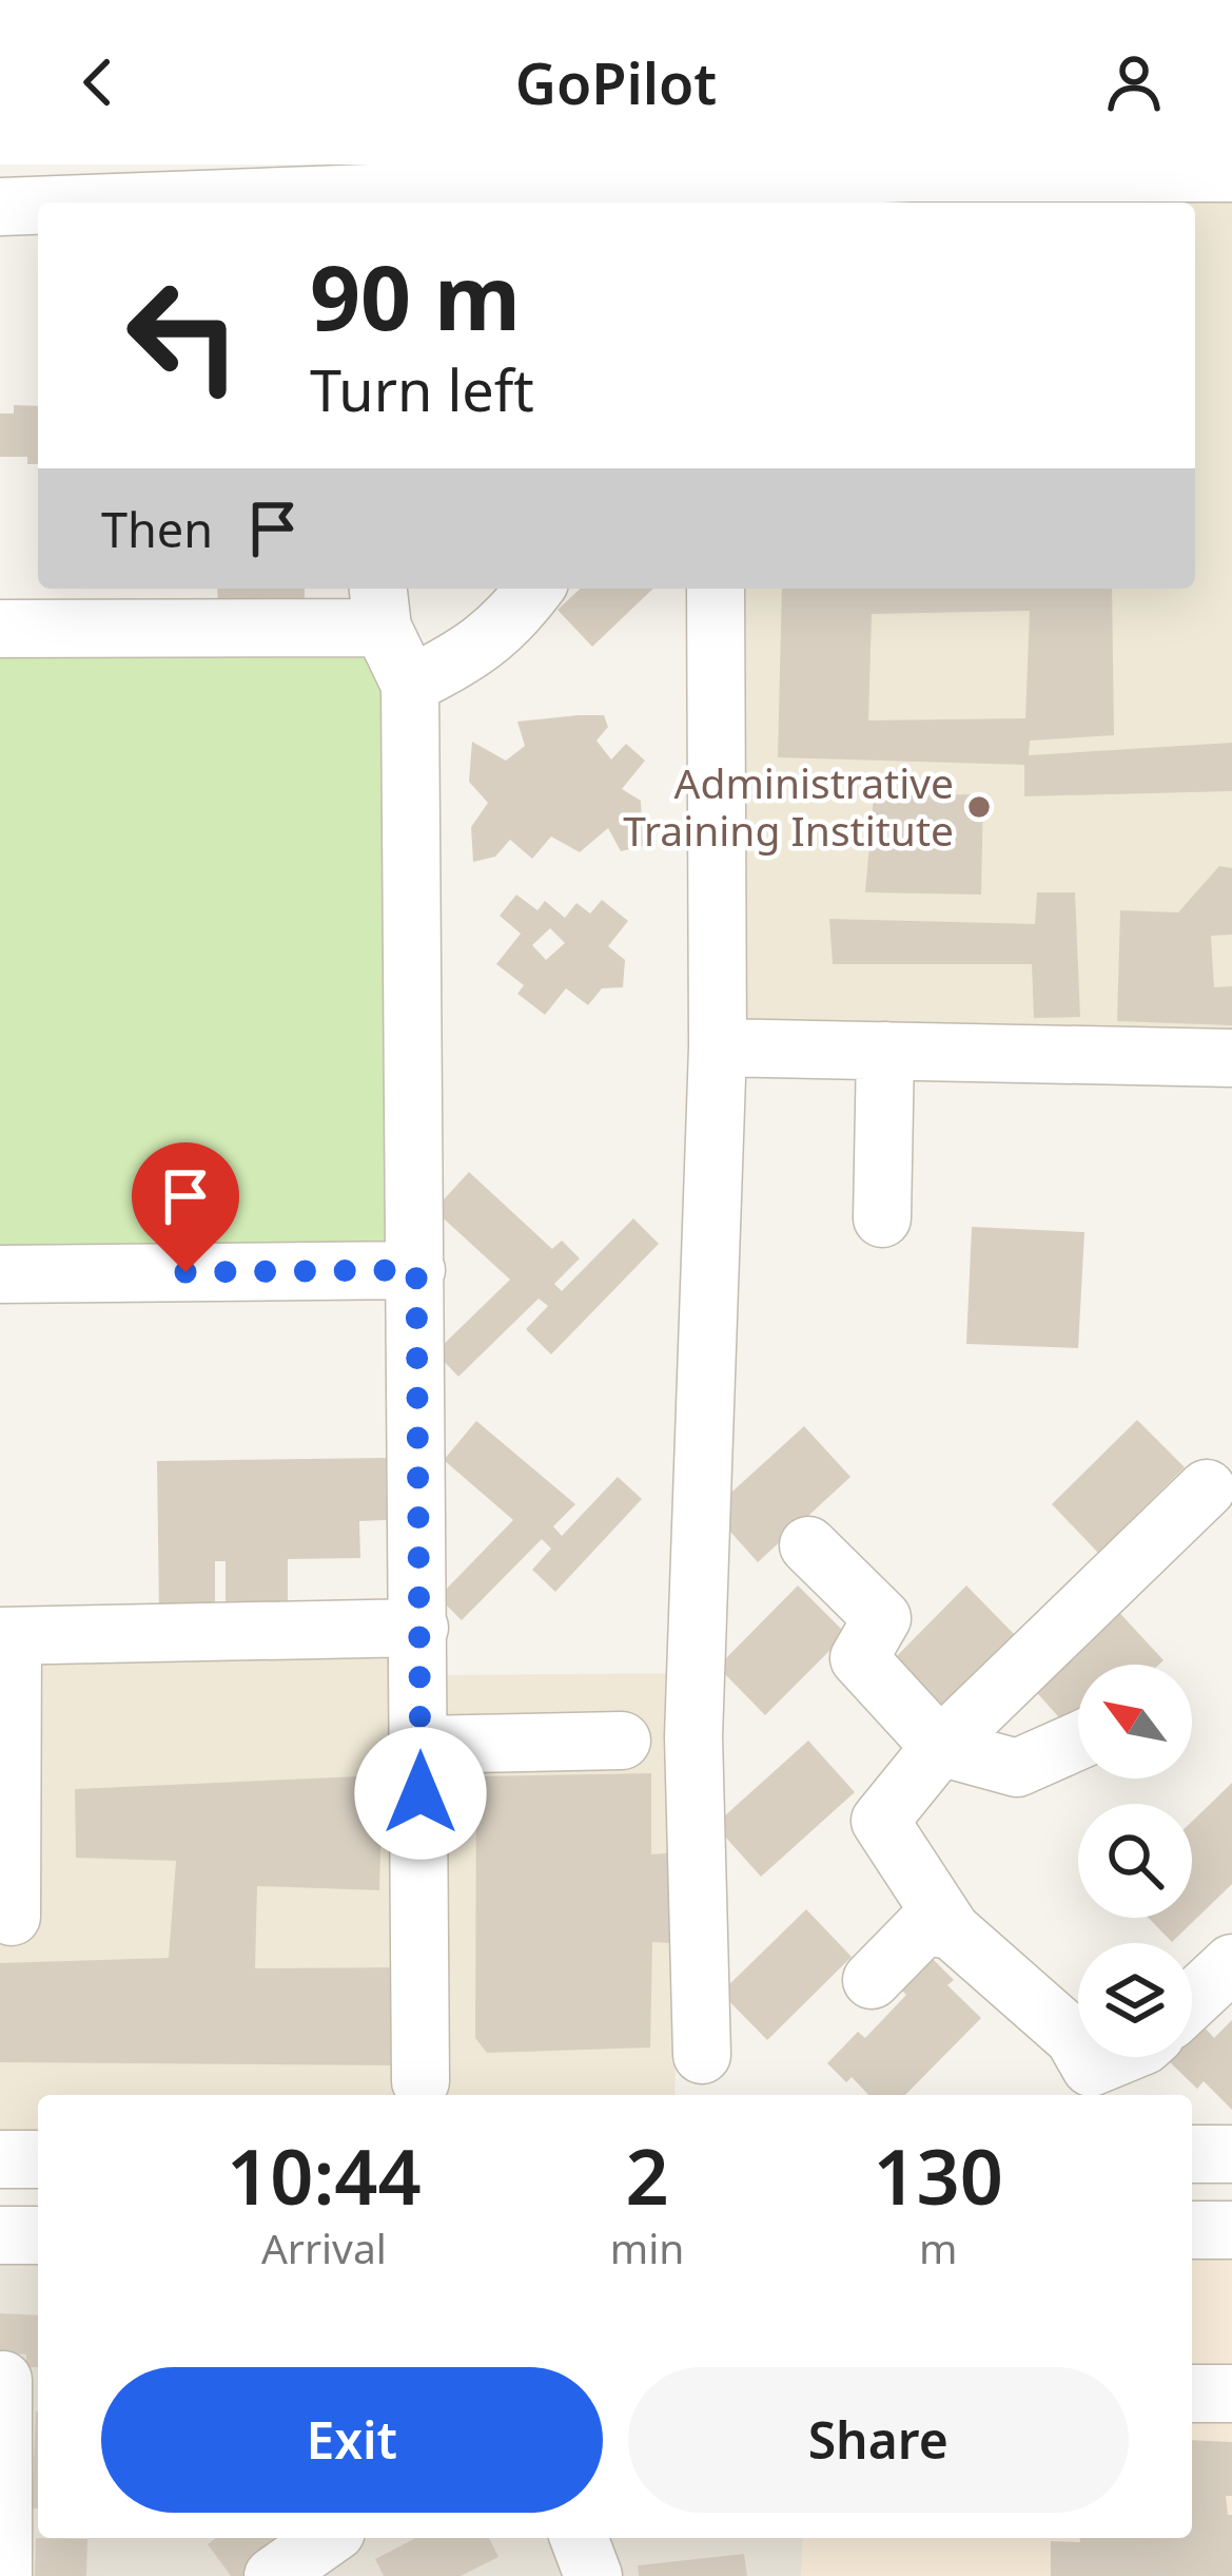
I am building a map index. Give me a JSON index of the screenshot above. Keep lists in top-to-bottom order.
{
  "places": ["Administrative Training Institute"],
  "north": "top left",
  "page": {
    "header": "GoPilot",
    "turn": ["90 m", "Turn left"],
    "then": "Then",
    "eta": [
      "10:44",
      "Arrival",
      "2",
      "min",
      "130",
      "m"
    ],
    "buttons": ["Exit", "Share"]
  }
}
